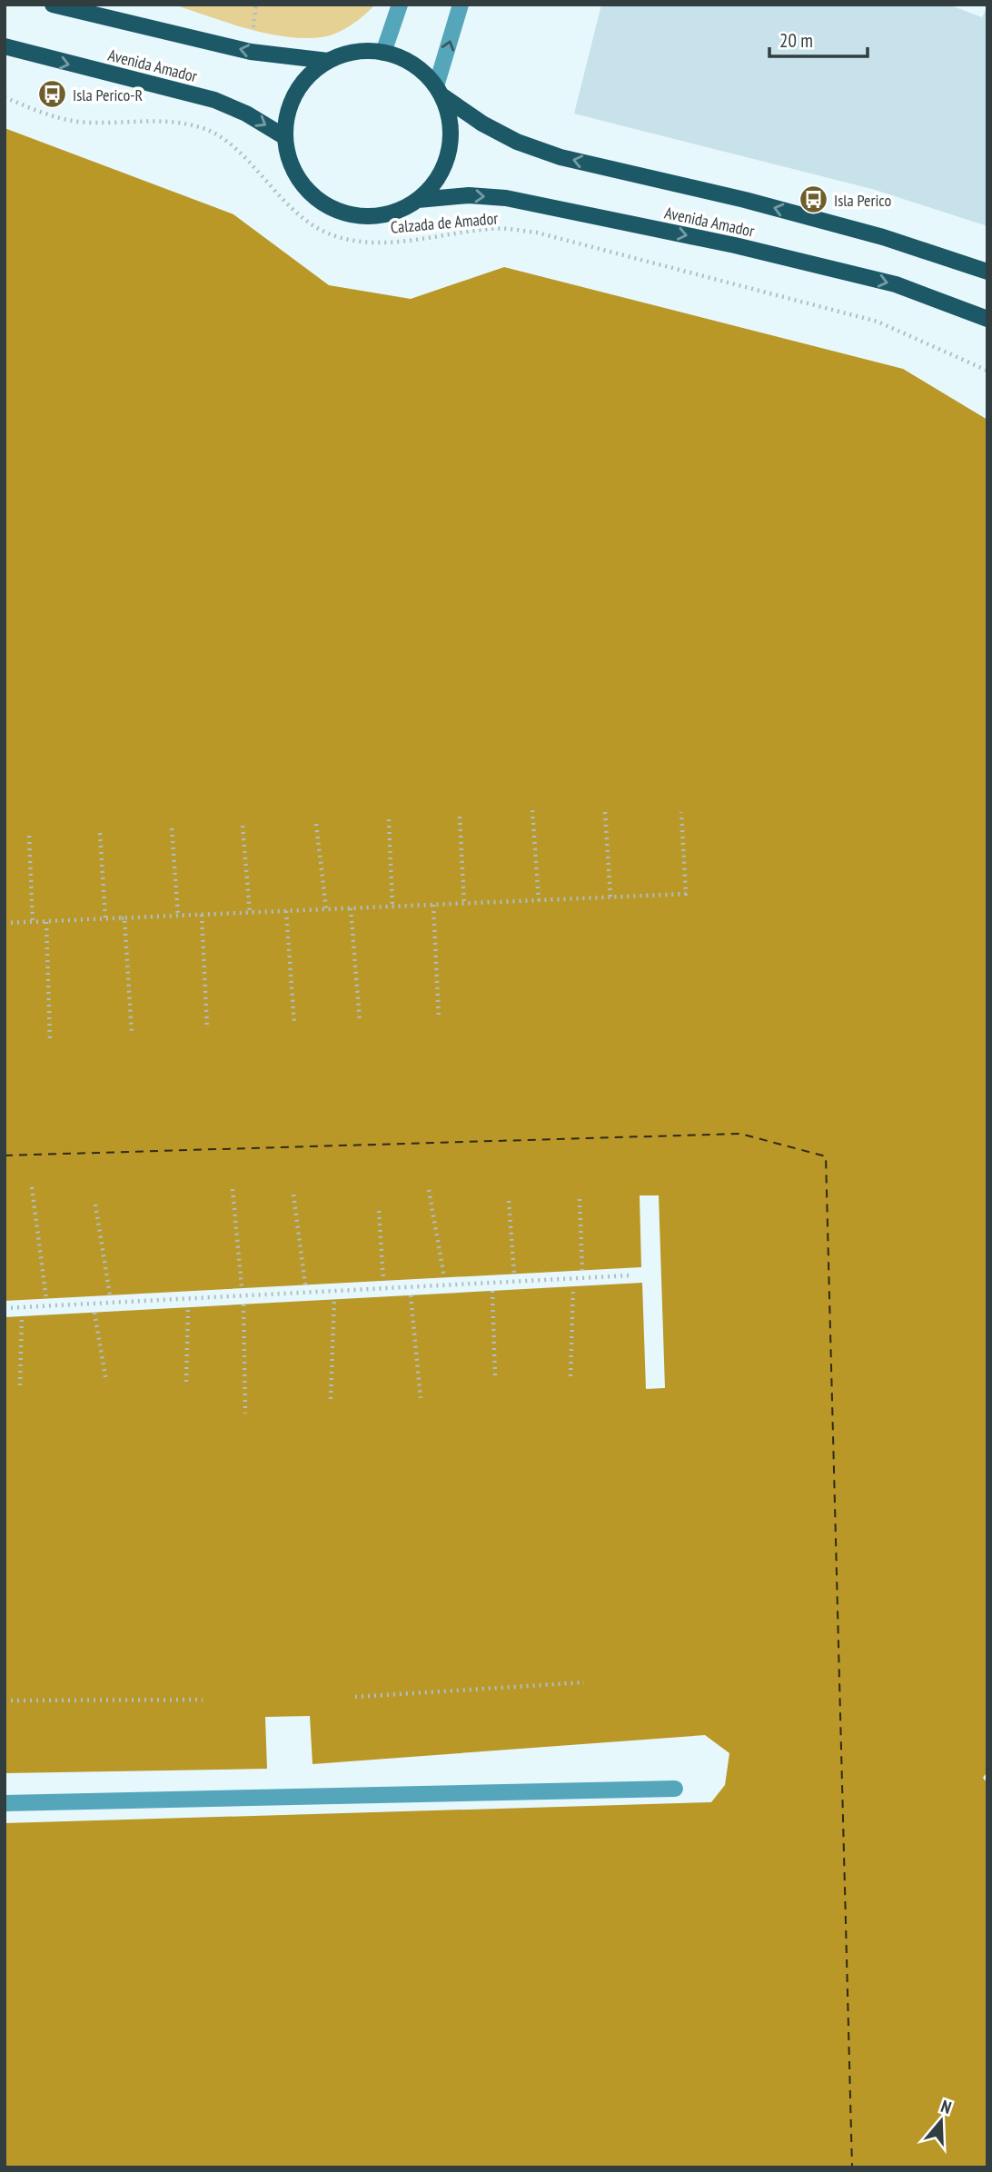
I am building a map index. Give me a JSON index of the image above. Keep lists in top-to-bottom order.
{
  "streets": {
    "main road": ["Avenida Amador"],
    "path": ["Calzada de Amador"]
  },
  "places": {
    "bus stop": ["Isla Perico-R", "Isla Perico"]
  },
  "scale_bar": "20 m",
  "north": "top"
}
